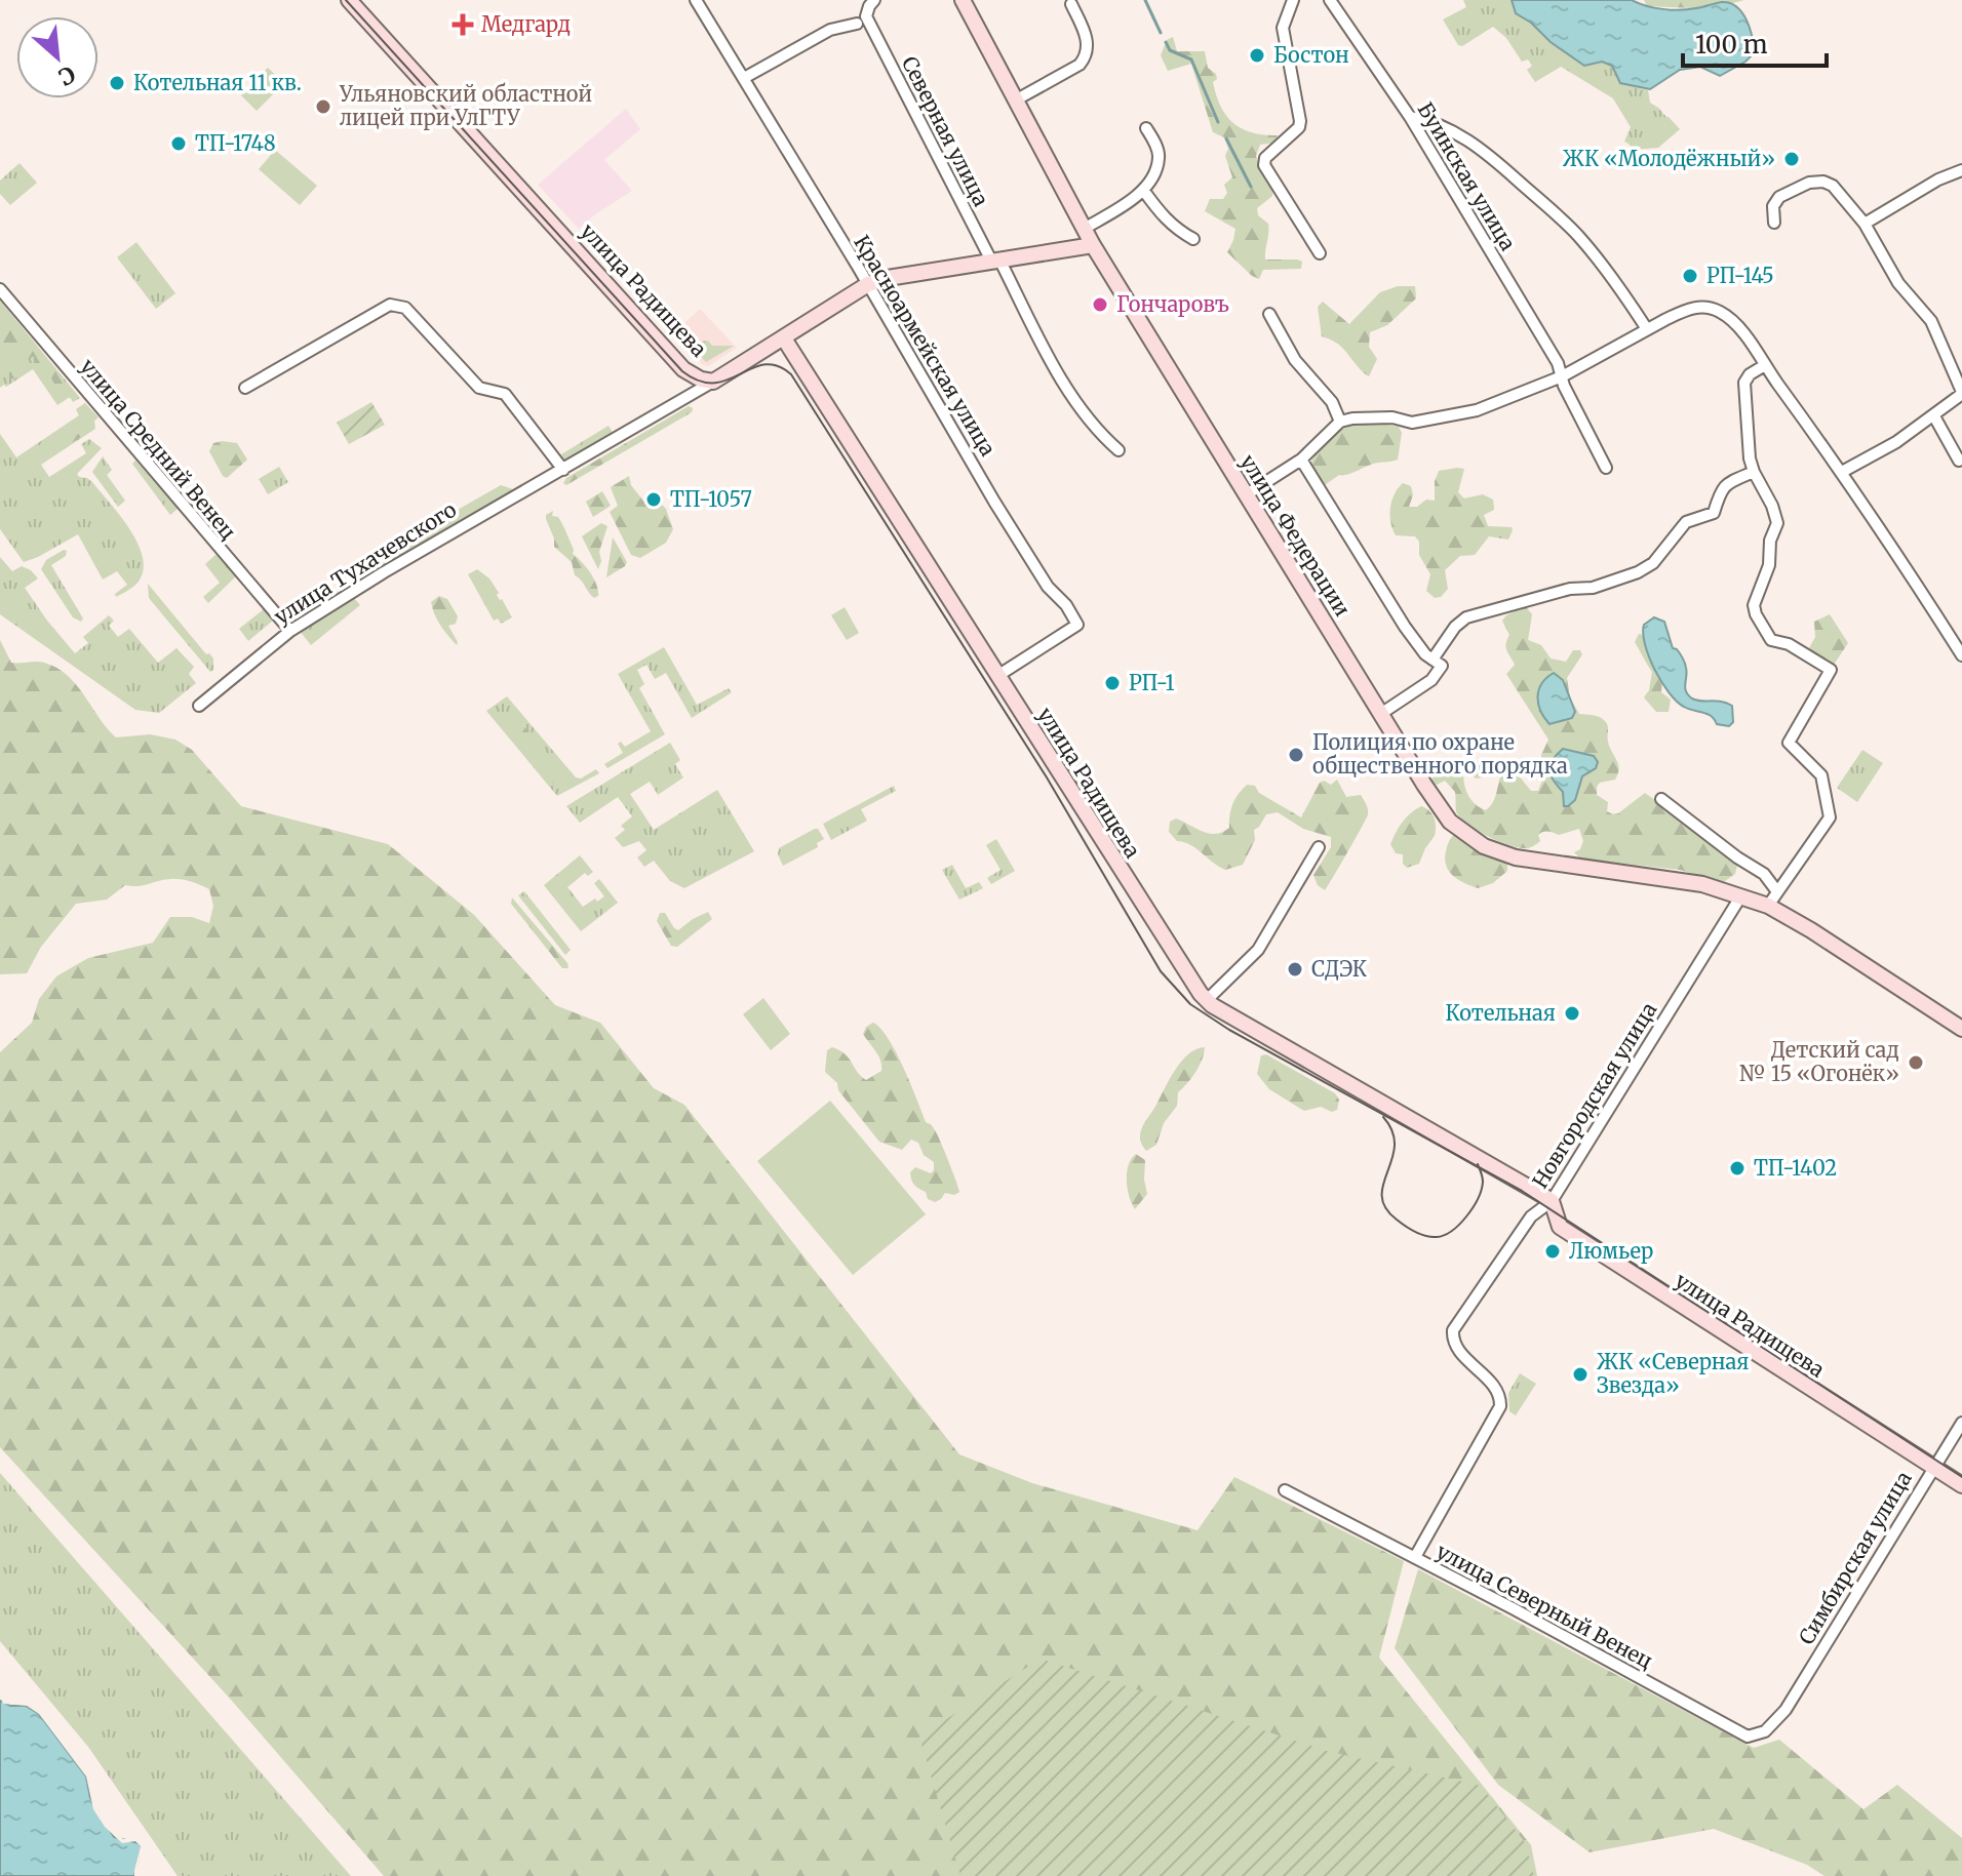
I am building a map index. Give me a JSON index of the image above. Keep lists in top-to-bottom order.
{
  "streets": {
    "street": [
      "Северная улица",
      "Буинская улица",
      "улица Радищева",
      "Красноармейская улица",
      "улица Средний Венец",
      "улица Федерации",
      "улица Тухачевского",
      "Новгородская улица",
      "Симбирская улица",
      "улица Северный Венец"
    ]
  },
  "crossings": [
    ["улица Радищева", "Красноармейская улица"],
    ["улица Радищева", "улица Тухачевского"],
    ["улица Радищева", "Новгородская улица"],
    ["улица Радищева", "Симбирская улица"],
    ["улица Средний Венец", "улица Тухачевского"],
    ["улица Федерации", "Новгородская улица"],
    ["Новгородская улица", "улица Северный Венец"],
    ["Симбирская улица", "улица Северный Венец"]
  ],
  "places": {
    "health": ["Медгард"],
    "other": [
      "Бостон",
      "Котельная 11 кв.",
      "Ульяновский областной лицей при УлГТУ",
      "ТП-1748",
      "ЖК «Молодёжный»",
      "РП-145",
      "Гончаровъ",
      "ТП-1057",
      "РП-1",
      "Полиция по охране общественного порядка",
      "СДЭК",
      "Котельная",
      "Детский сад № 15 «Огонёк»",
      "ТП-1402",
      "Люмьер",
      "ЖК «Северная Звезда»"
    ]
  },
  "scale_bar": "100 m",
  "north": "bottom right"
}
